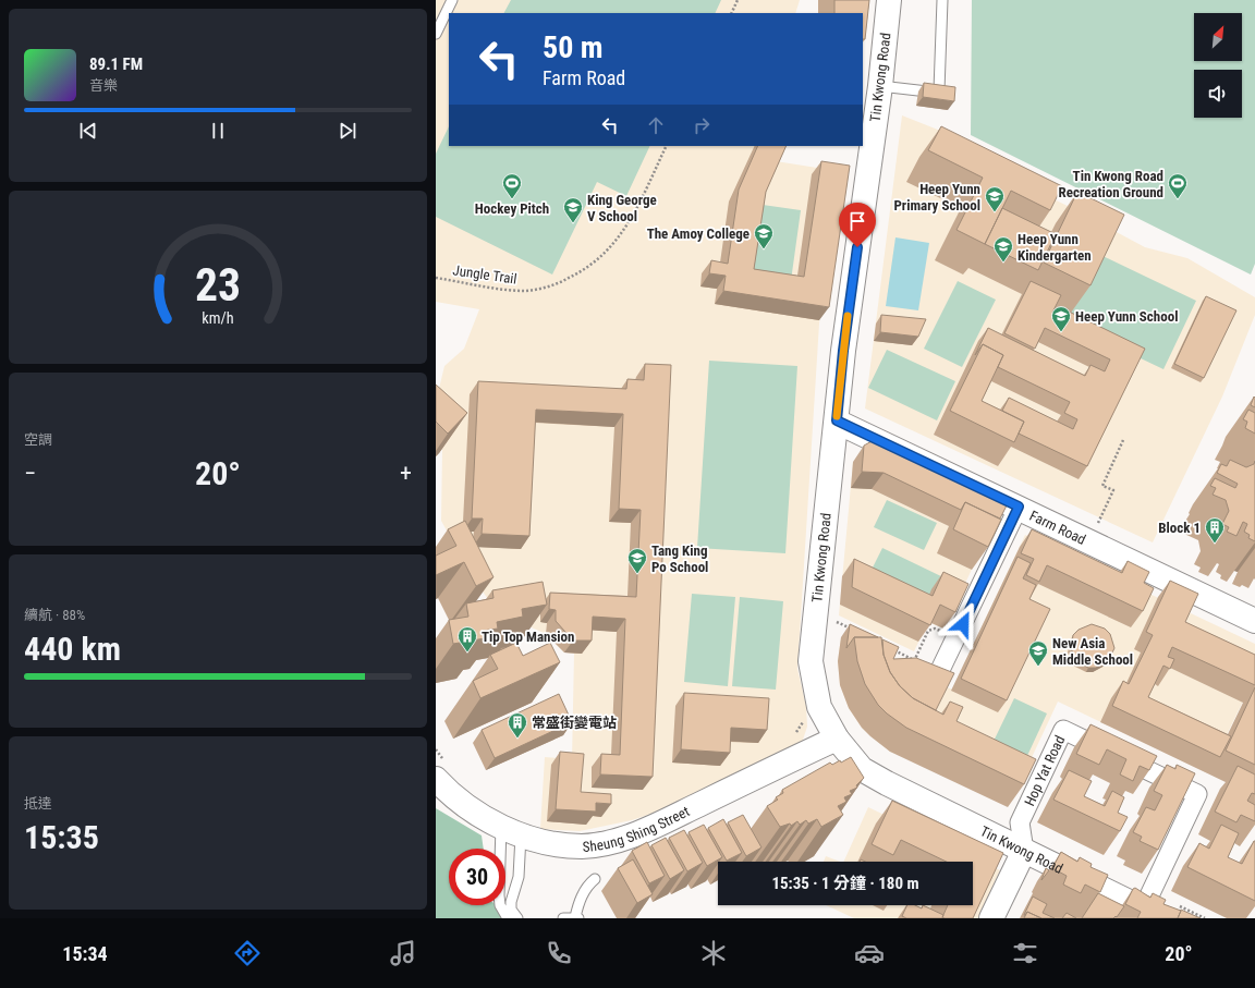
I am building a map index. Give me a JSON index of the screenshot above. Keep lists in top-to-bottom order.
{
  "streets": {
    "street": [
      "Tin Kwong Road",
      "Farm Road",
      "Hop Yat Road",
      "Sheung Shing Street"
    ],
    "path": ["Jungle Trail"]
  },
  "crossings": [
    ["Tin Kwong Road", "Farm Road"],
    ["Tin Kwong Road", "Hop Yat Road"],
    ["Tin Kwong Road", "Sheung Shing Street"]
  ],
  "places": {
    "sports": ["Hockey Pitch", "Tin Kwong Road Recreation Ground"],
    "school or university": [
      "Heep Yunn Primary School",
      "King George V School",
      "The Amoy College",
      "Heep Yunn Kindergarten",
      "Heep Yunn School",
      "Tang King Po School",
      "New Asia Middle School"
    ],
    "building": ["Block 1", "Tip Top Mansion", "常盛街變電站"]
  },
  "north": "top right",
  "page": {
    "turn": ["50 m", "Farm Road"],
    "song": ["89.1 FM", "音樂"],
    "tile": [
      "空調",
      ["續航 · 88%", "440 km"],
      ["抵達", "15:35"]
    ],
    "heat": ["−", "20°", "+"],
    "limit": "30",
    "trip": "15:35 · 1 分鐘 · 180 m",
    "tabs": ["15:34", "20°"],
    "gauge": ["23", "km/h"]
  }
}
